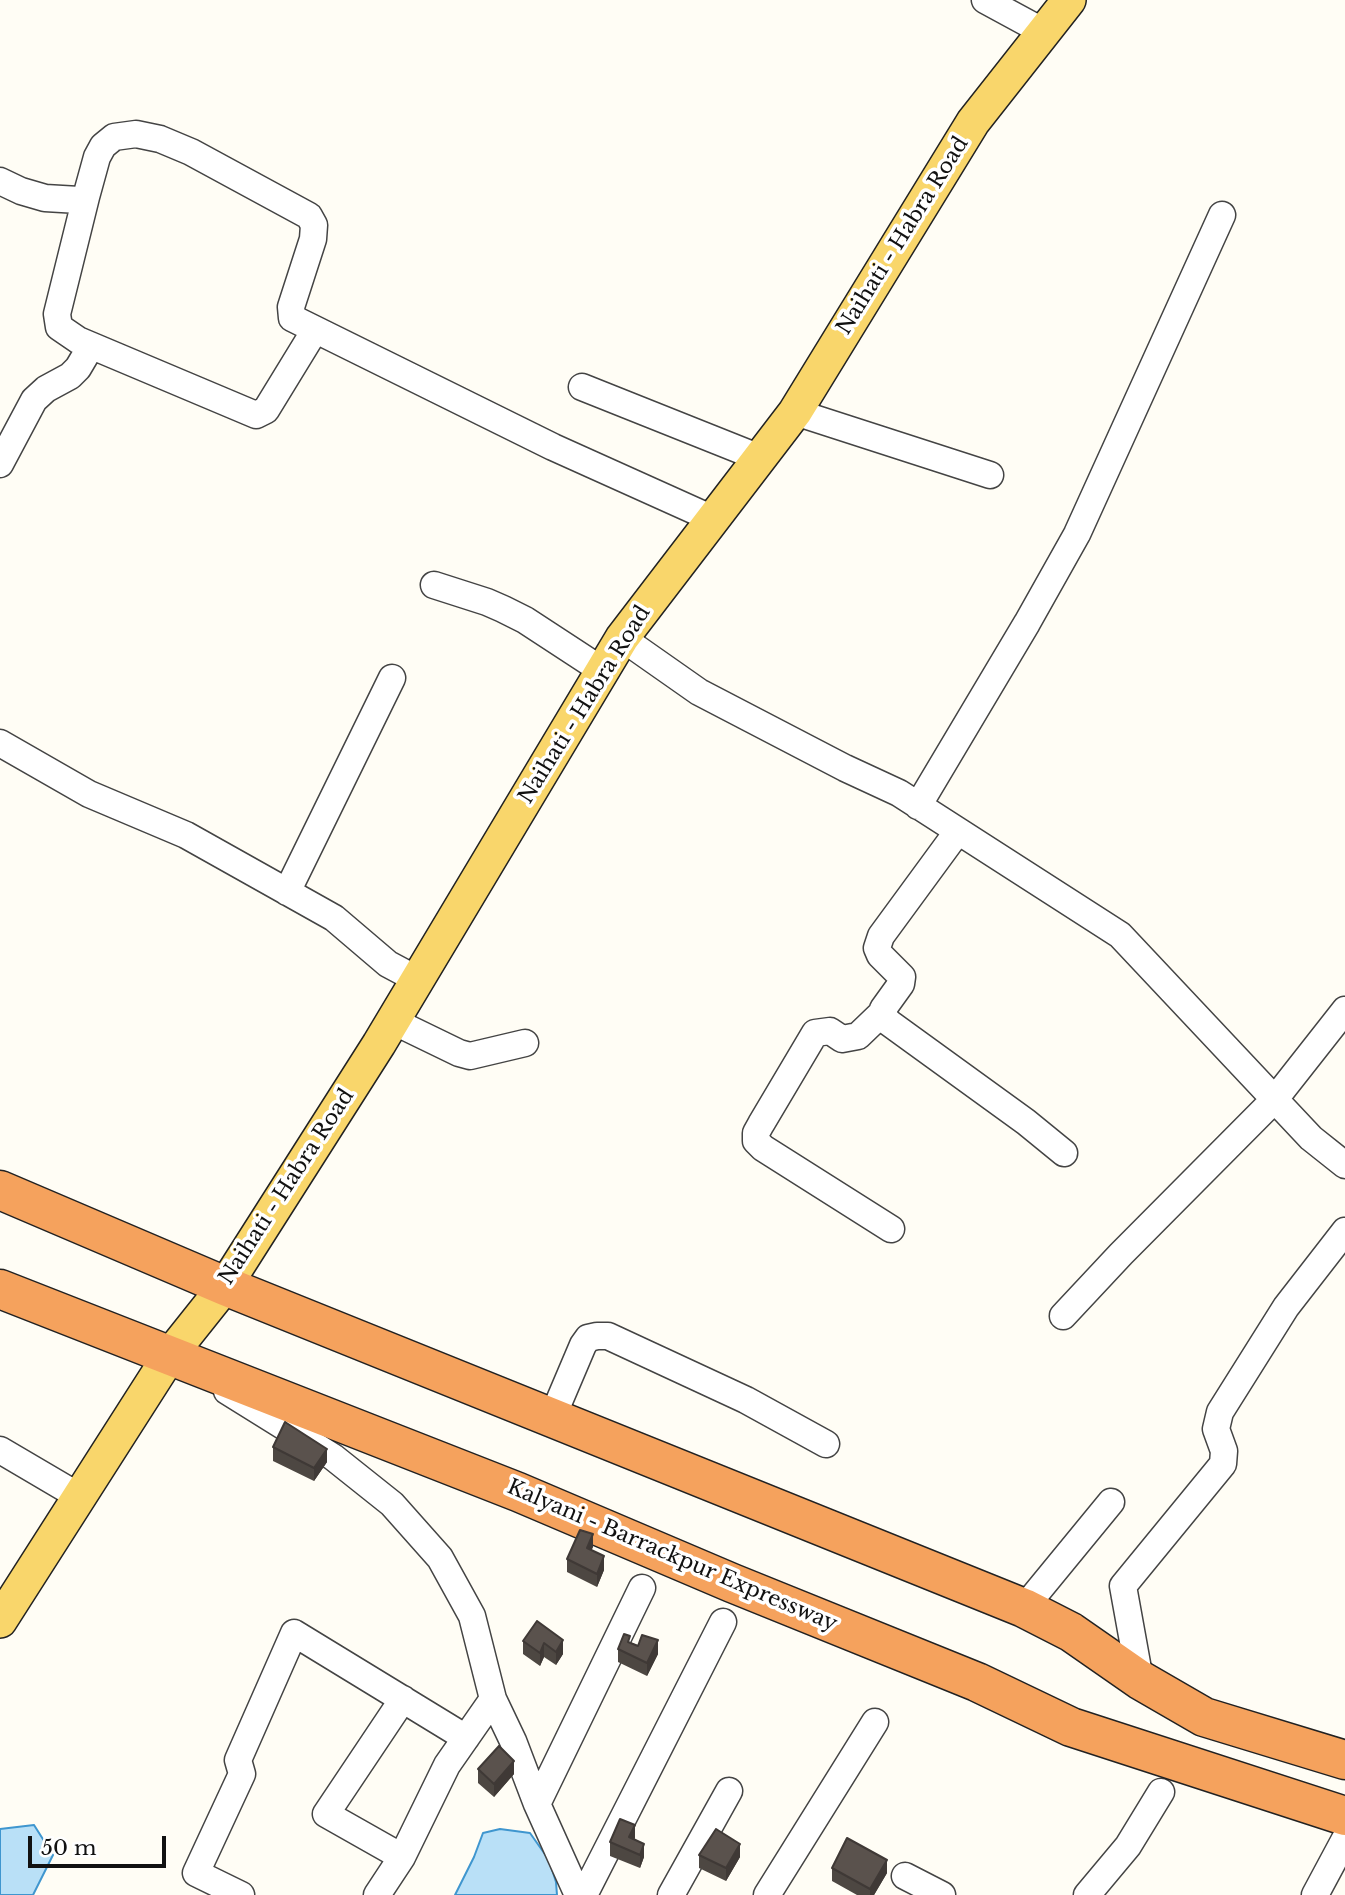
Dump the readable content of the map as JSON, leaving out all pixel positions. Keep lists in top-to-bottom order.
{
  "streets": {
    "highway": ["Kalyani - Barrackpur Expressway"],
    "main road": ["Naihati - Habra Road"]
  },
  "crossings": [
    ["Naihati - Habra Road", "Kalyani - Barrackpur Expressway"]
  ],
  "scale_bar": "50 m"
}
